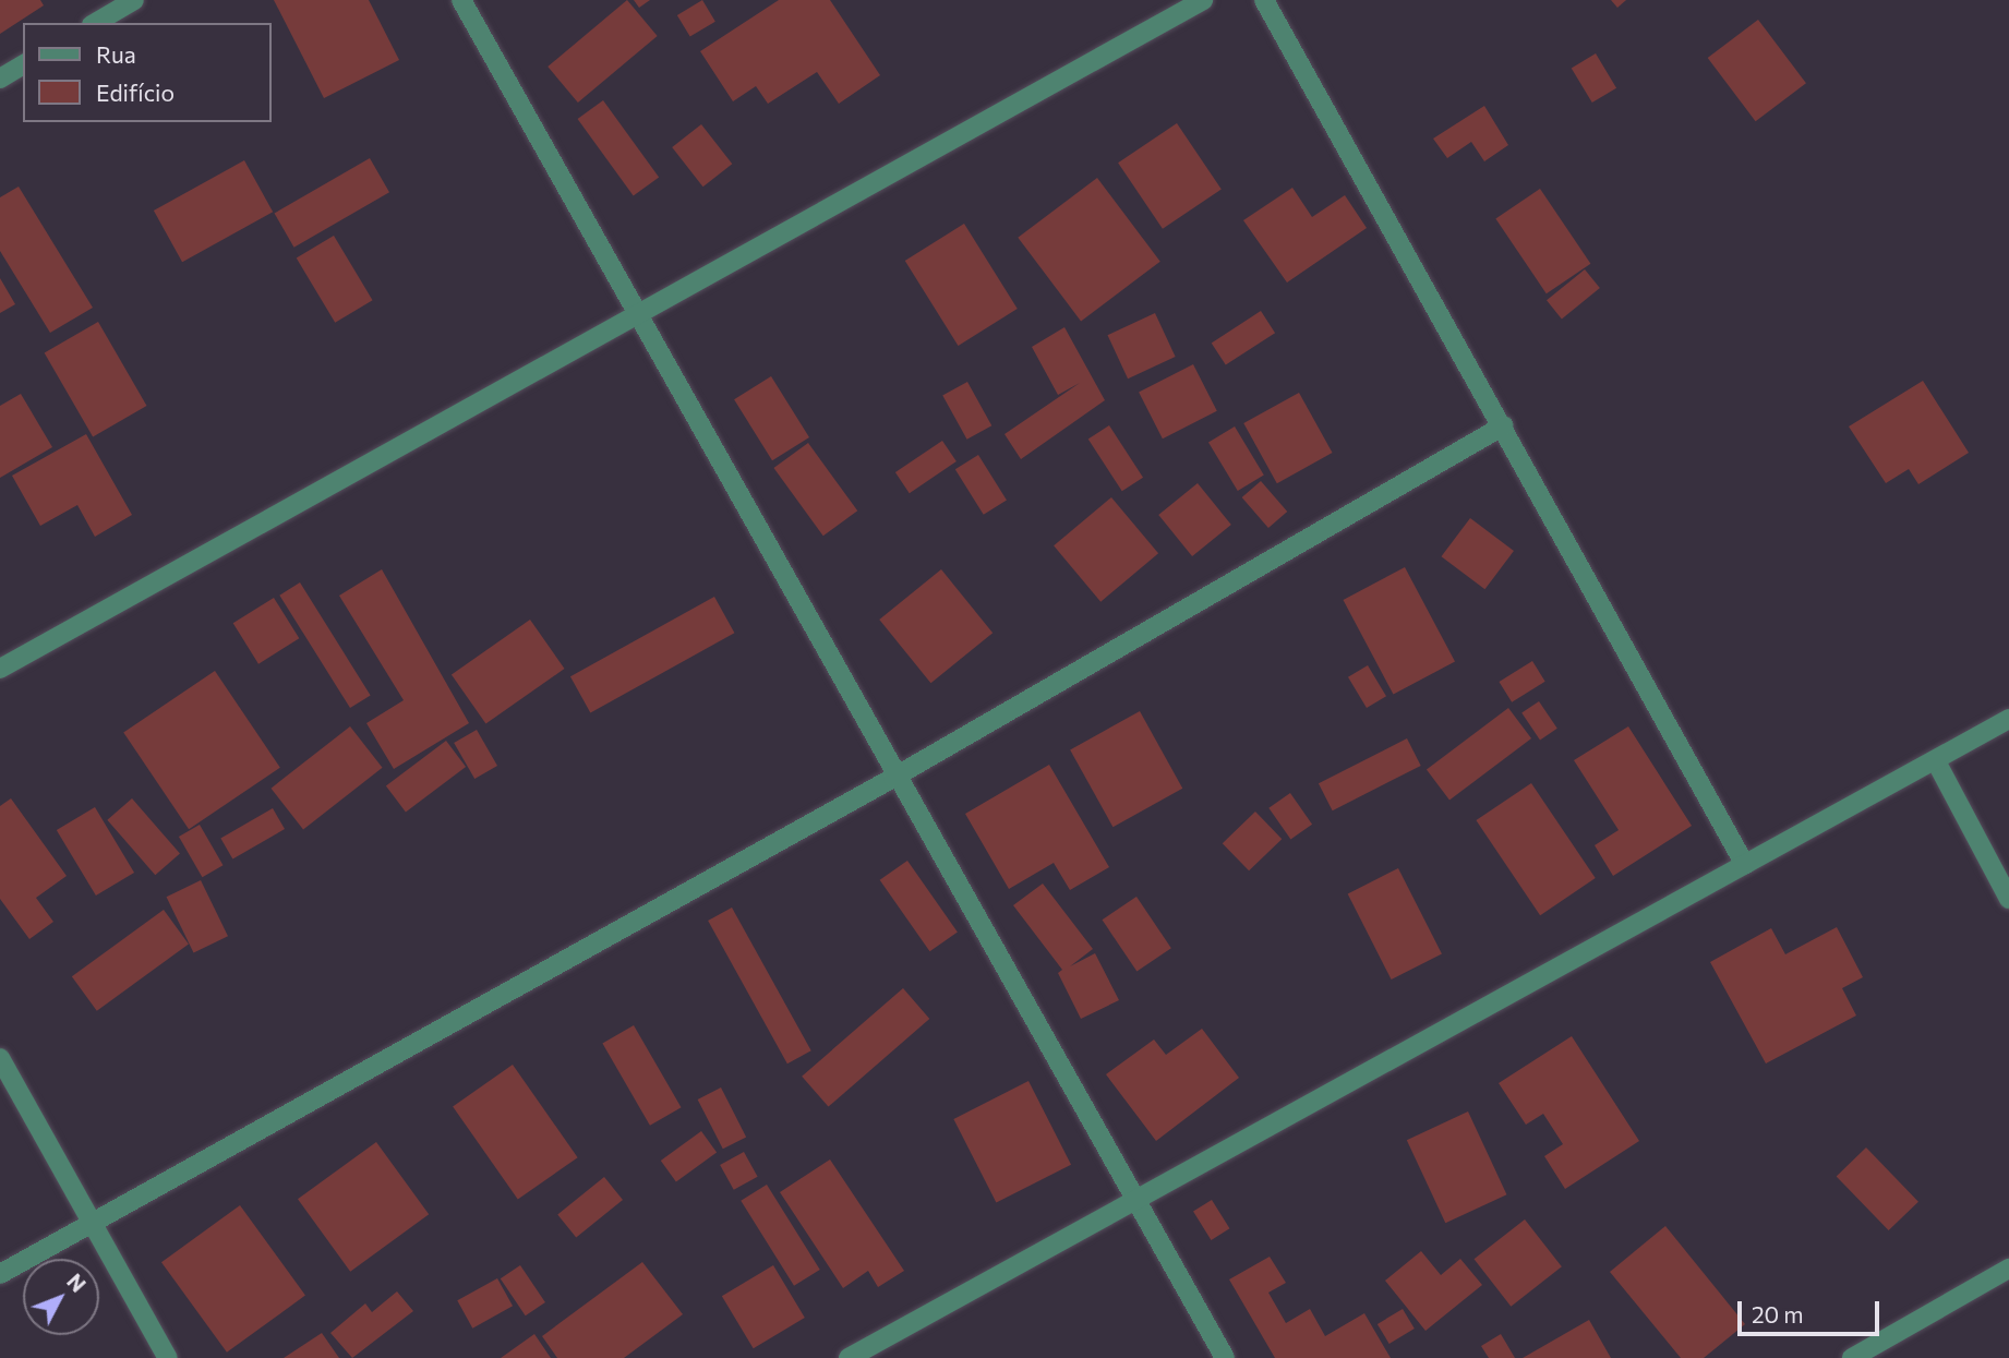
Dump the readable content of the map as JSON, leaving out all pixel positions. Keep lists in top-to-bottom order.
{
  "legend": ["Rua", "Edifício"],
  "scale_bar": "20 m",
  "north": "top right"
}
